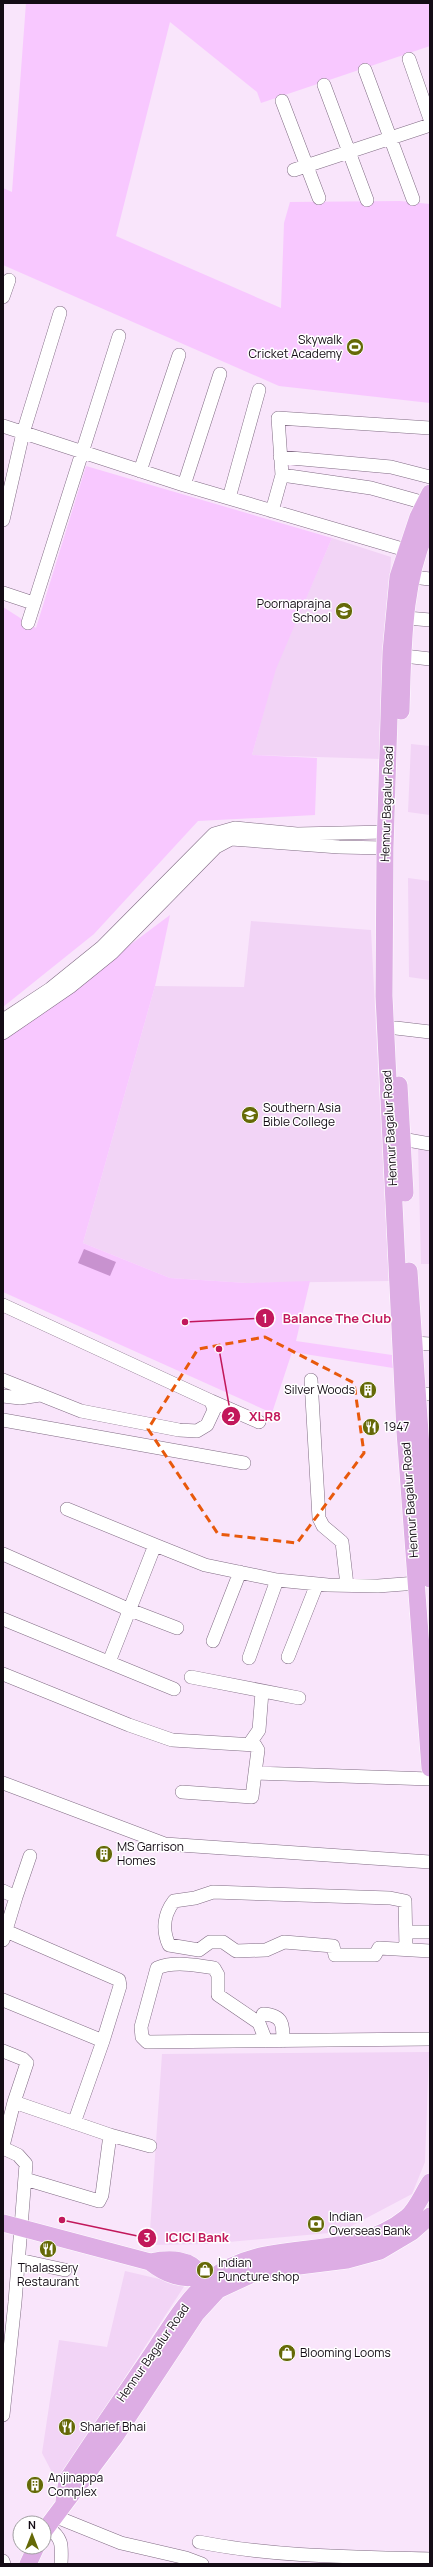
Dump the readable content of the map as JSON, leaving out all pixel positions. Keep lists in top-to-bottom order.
{
  "streets": {
    "main road": ["Hennur Bagalur Road"]
  },
  "places": {
    "sports": ["Skywalk Cricket Academy"],
    "school or university": ["Poornaprajna School", "Southern Asia Bible College"],
    "other": ["Balance The Club", "XLR8", "ICICI Bank"],
    "building": ["Silver Woods", "MS Garrison Homes", "Anjinappa Complex"],
    "restaurant": ["1947", "Thalassery Restaurant", "Sharief Bhai"],
    "bank": ["Indian Overseas Bank"],
    "shop": ["Indian Puncture shop", "Blooming Looms"]
  },
  "north": "top"
}
